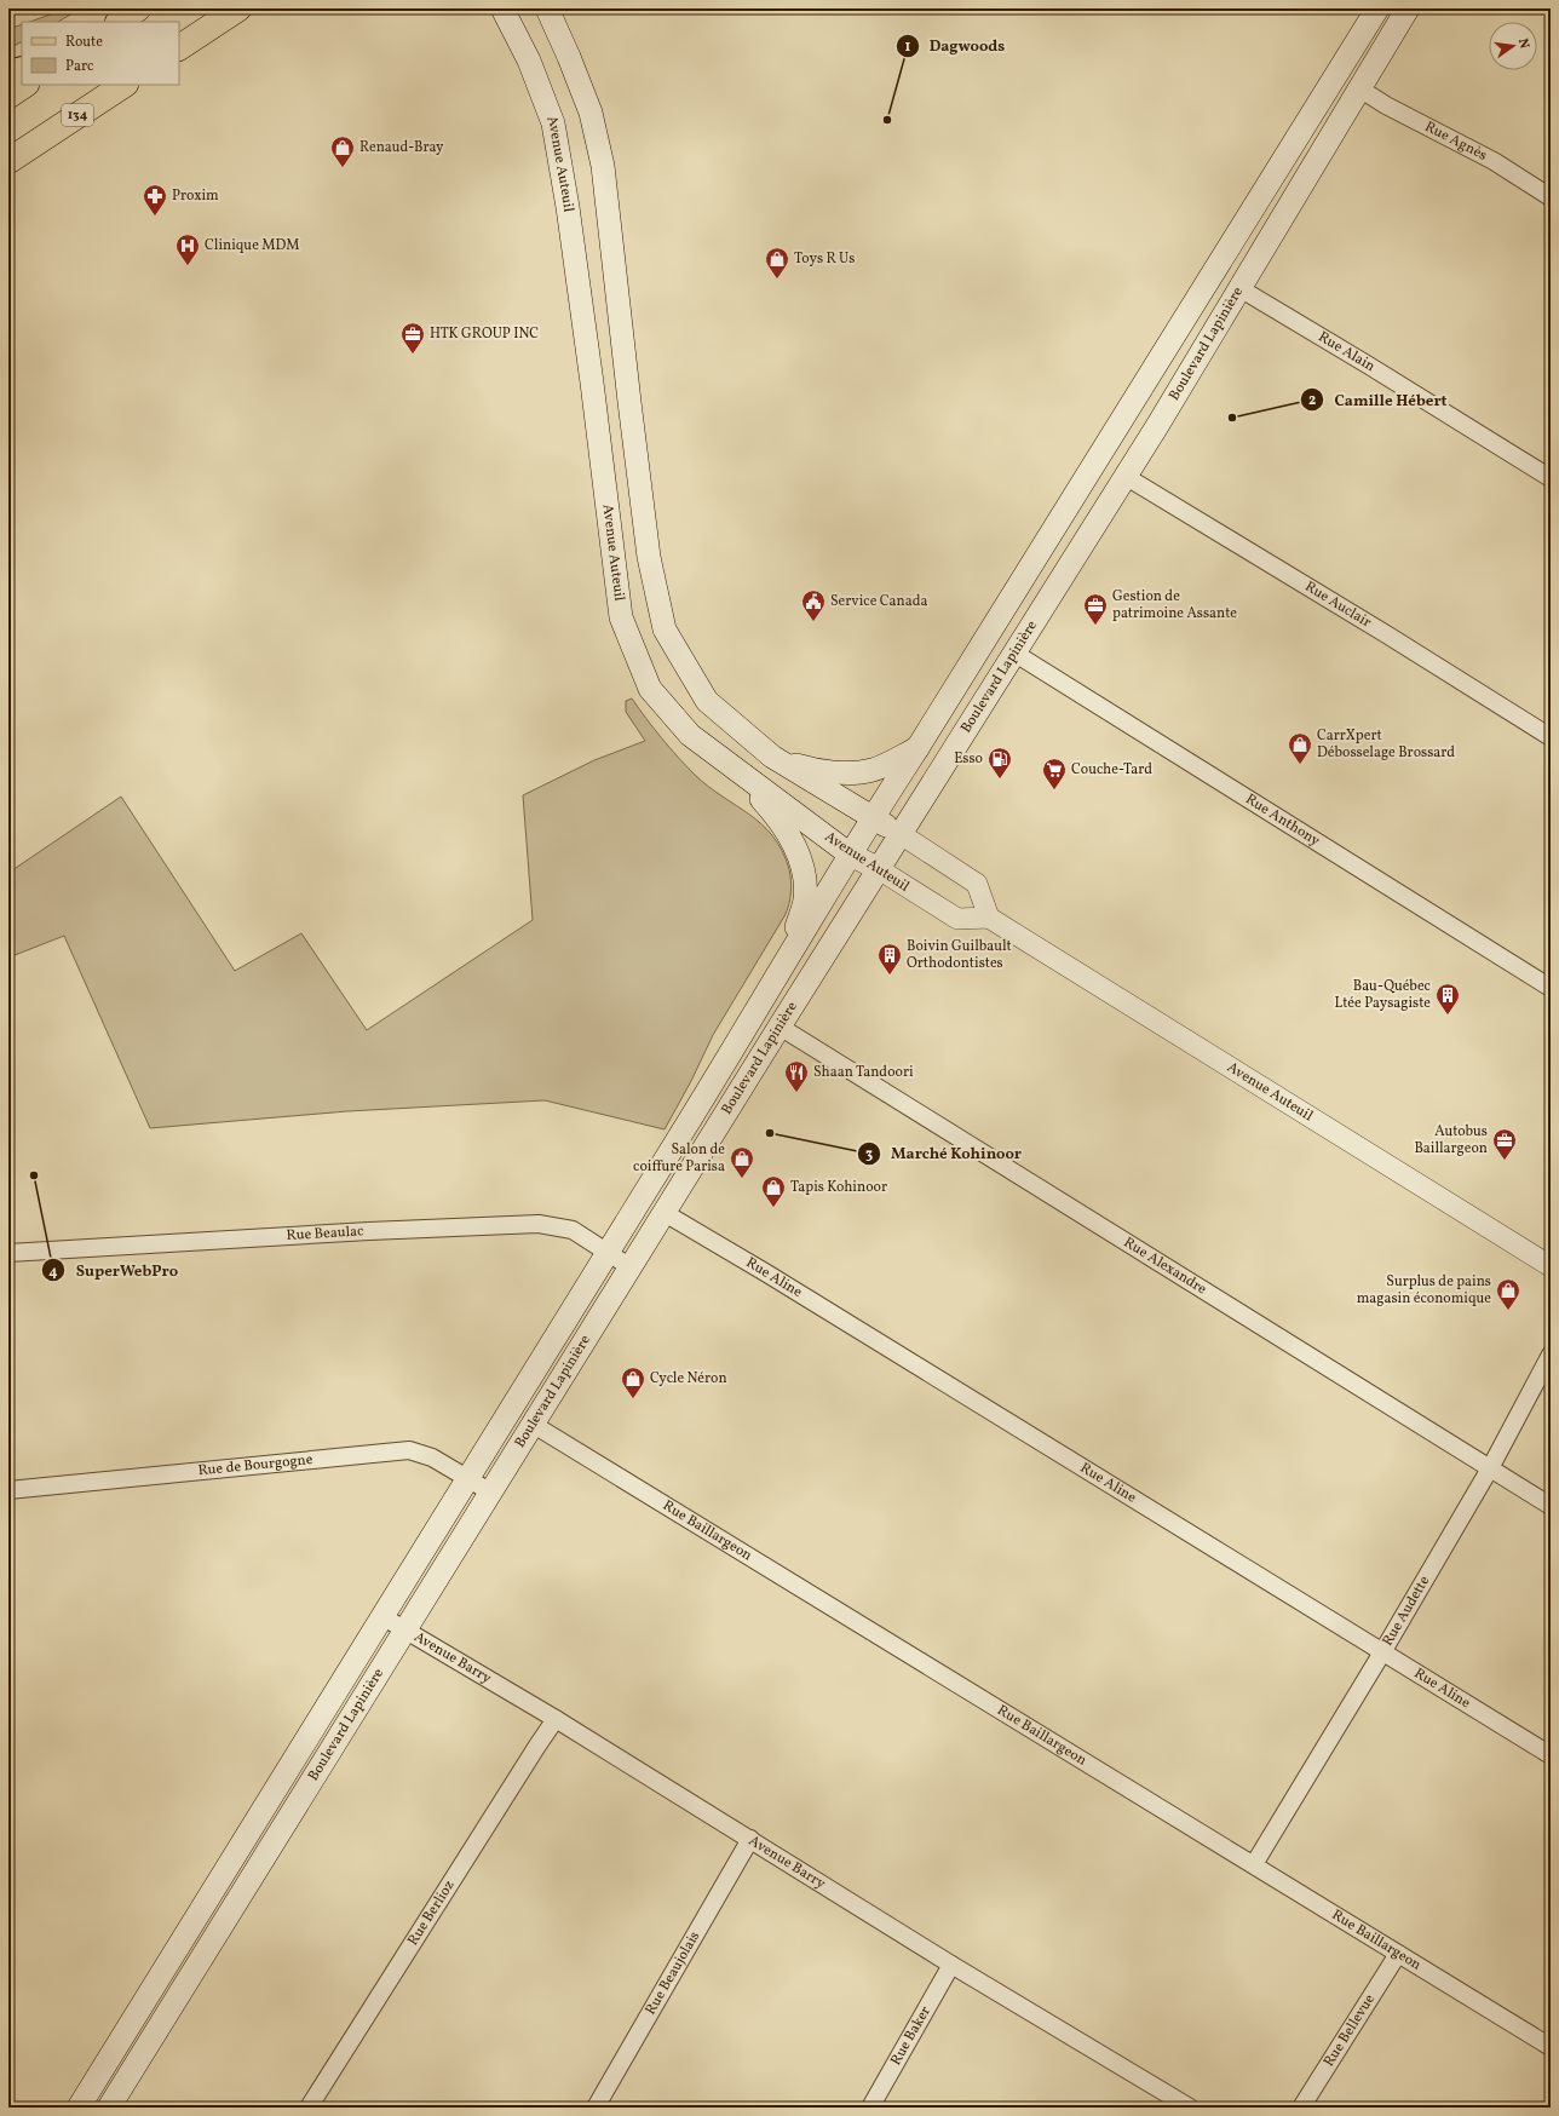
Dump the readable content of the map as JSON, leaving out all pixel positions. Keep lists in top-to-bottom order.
{
  "streets": {
    "main road": ["134", "Avenue Auteuil", "Boulevard Lapinière"],
    "street": [
      "Rue Agnès",
      "Rue Alain",
      "Rue Auclair",
      "Rue Anthony",
      "Rue Beaulac",
      "Rue Alexandre",
      "Rue Aline",
      "Rue de Bourgogne",
      "Rue Baillargeon",
      "Rue Audette",
      "Avenue Barry",
      "Rue Berlioz",
      "Rue Beaujolais",
      "Rue Bellevue",
      "Rue Baker"
    ]
  },
  "crossings": [
    ["Rue Agnès", "Boulevard Lapinière"],
    ["Avenue Auteuil", "Boulevard Lapinière"],
    ["Boulevard Lapinière", "Rue Alain"],
    ["Boulevard Lapinière", "Rue Auclair"],
    ["Boulevard Lapinière", "Rue Anthony"],
    ["Boulevard Lapinière", "Rue Beaulac"],
    ["Boulevard Lapinière", "Rue Alexandre"],
    ["Boulevard Lapinière", "Rue Aline"],
    ["Boulevard Lapinière", "Rue de Bourgogne"],
    ["Boulevard Lapinière", "Rue Baillargeon"],
    ["Boulevard Lapinière", "Avenue Barry"],
    ["Rue Alexandre", "Rue Audette"],
    ["Rue Aline", "Rue Audette"],
    ["Rue Baillargeon", "Rue Audette"],
    ["Rue Baillargeon", "Rue Bellevue"],
    ["Avenue Barry", "Rue Berlioz"],
    ["Avenue Barry", "Rue Beaujolais"],
    ["Avenue Barry", "Rue Baker"]
  ],
  "places": {
    "other": [
      "Dagwoods",
      "Camille Hébert",
      "Marché Kohinoor",
      "SuperWebPro"
    ],
    "shop": [
      "Renaud-Bray",
      "Toys R Us",
      "CarrXpert Débosselage Brossard",
      "Salon de coiffure Parisa",
      "Tapis Kohinoor",
      "Surplus de pains magasin économique",
      "Cycle Néron"
    ],
    "pharmacy": ["Proxim"],
    "hospital": ["Clinique MDM"],
    "office": ["HTK GROUP INC", "Gestion de patrimoine Assante", "Autobus Baillargeon"],
    "public building": ["Service Canada"],
    "fuel station": ["Esso"],
    "supermarket": ["Couche-Tard"],
    "building": ["Boivin Guilbault Orthodontistes", "Bau-Québec Ltée Paysagiste"],
    "restaurant": ["Shaan Tandoori"]
  },
  "legend": ["Route", "Parc"],
  "north": "right"
}
